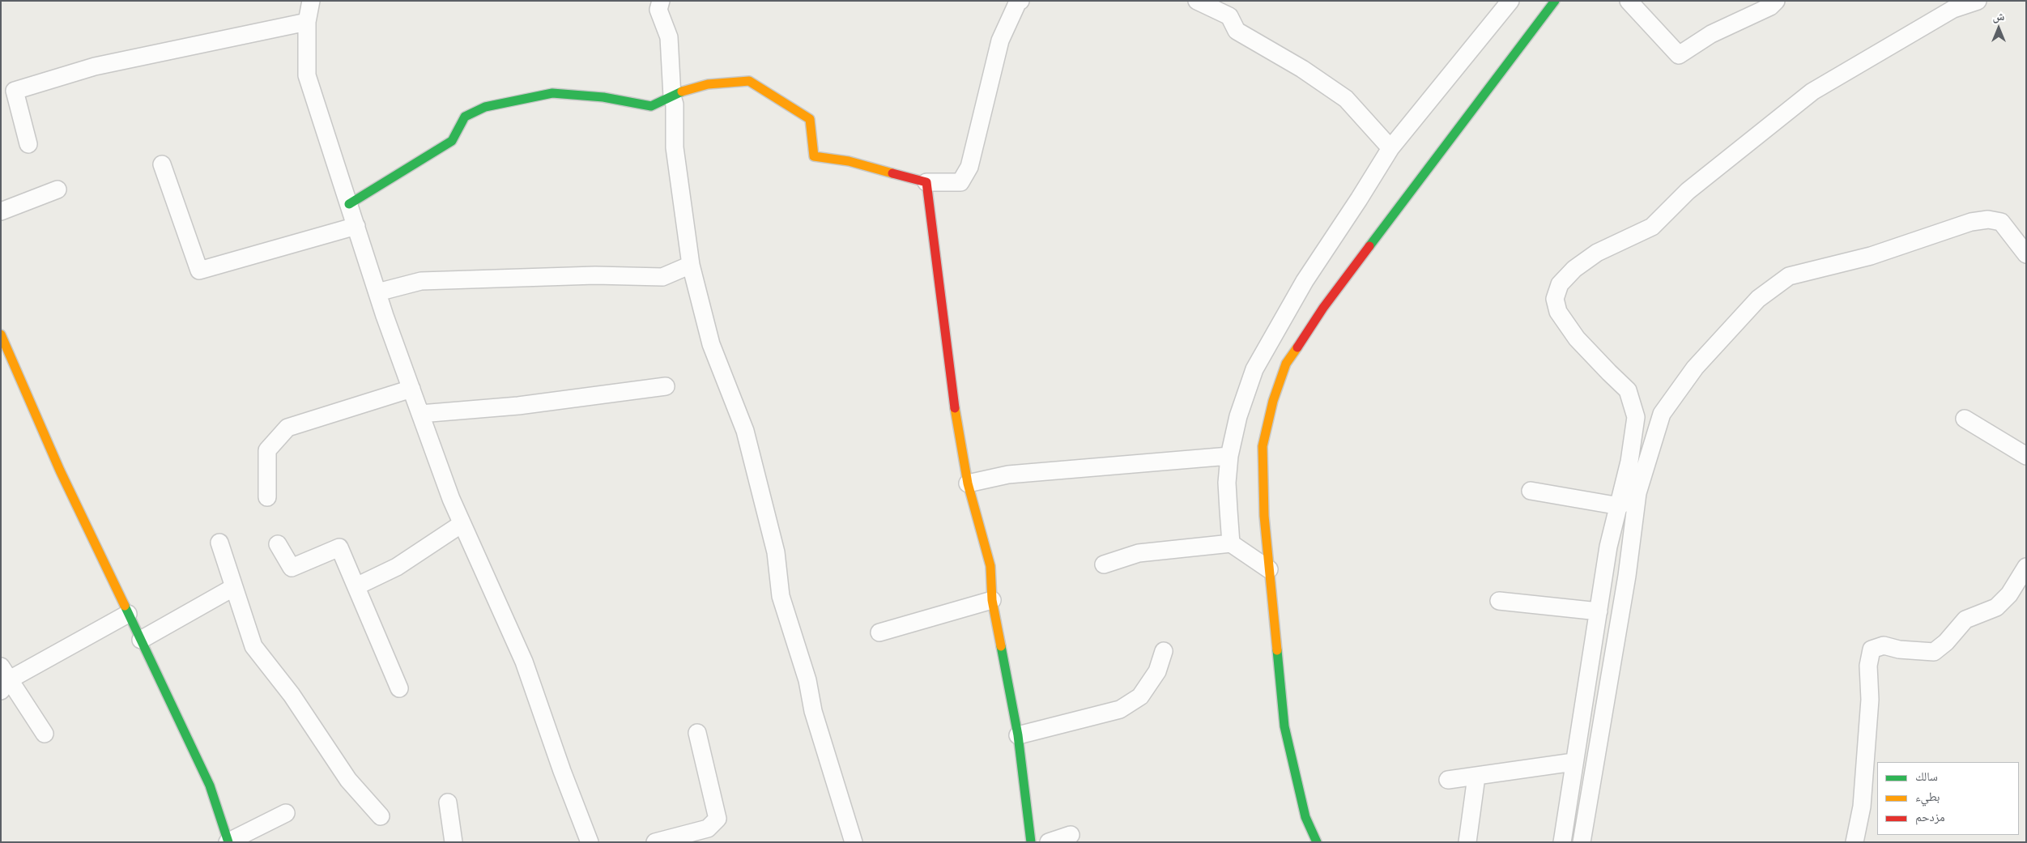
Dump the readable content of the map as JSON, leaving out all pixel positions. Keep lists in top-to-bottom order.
{
  "legend": ["سالك", "بطيء", "مزدحم"],
  "north": "top"
}
